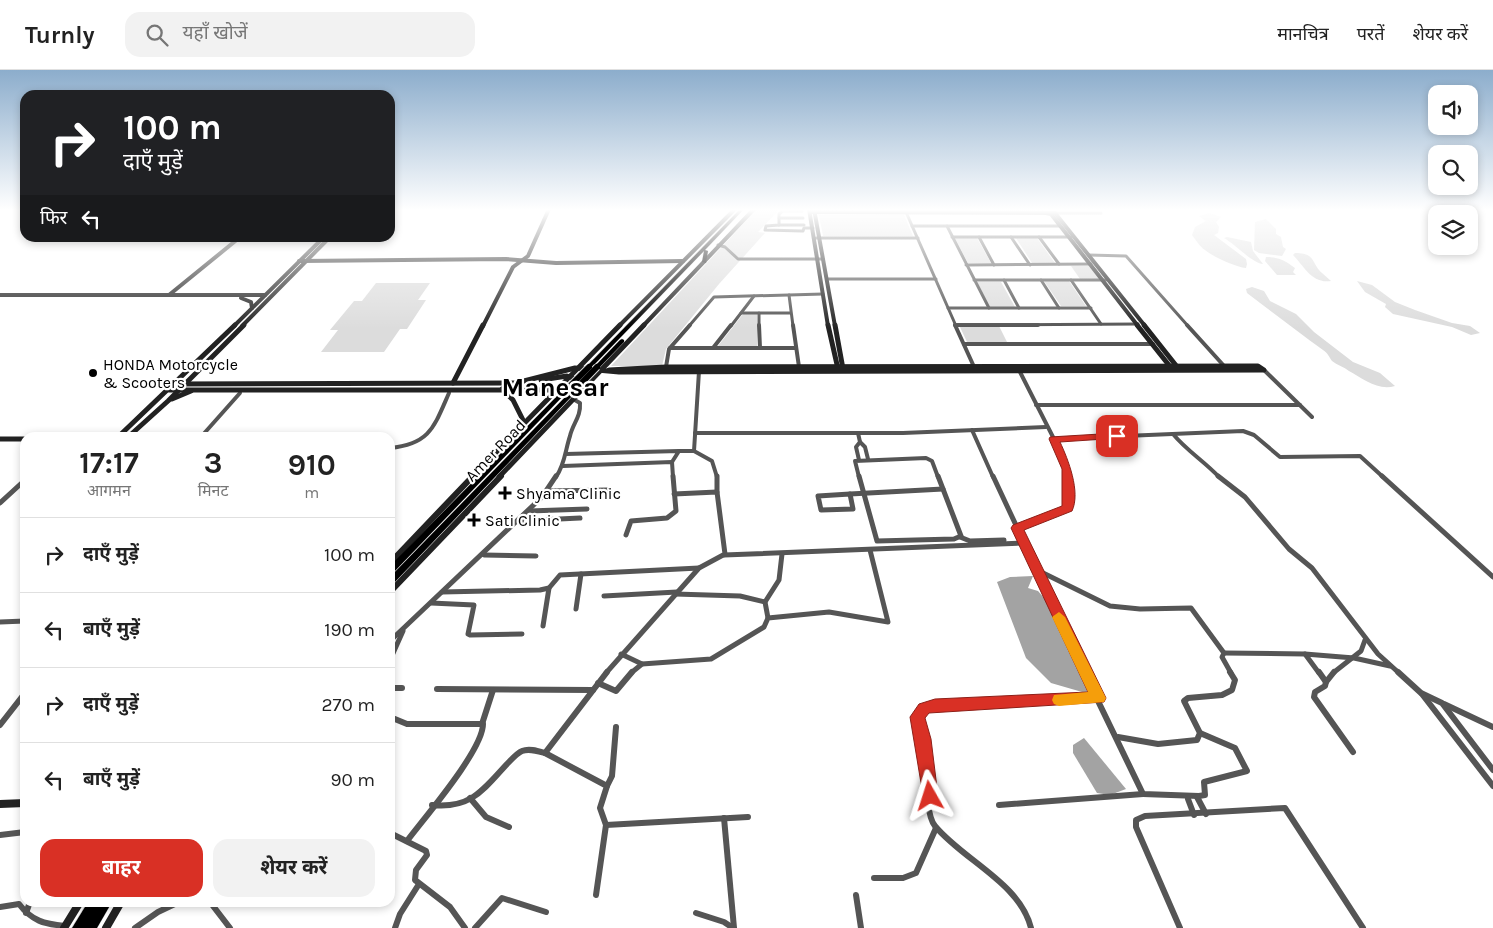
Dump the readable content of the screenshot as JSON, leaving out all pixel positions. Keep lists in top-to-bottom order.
{
  "streets": {
    "highway": ["Amer Road"]
  },
  "districts": ["Manesar"],
  "places": {
    "other": ["HONDA Motorcycle & Scooters"],
    "health": ["Shyama Clinic", "Sati Clinic"]
  },
  "page": {
    "header": "Turnly",
    "search": "यहाँ खोजें",
    "nav": ["मानचित्र", "परतें", "शेयर करें"],
    "turn": ["100 m", "दाएँ मुड़ें"],
    "then": "फिर",
    "eta": [
      "17:17",
      "आगमन",
      "3",
      "मिनट",
      "910",
      "m"
    ],
    "list": [
      {
        "name": "दाएँ मुड़ें",
        "value": "100 m"
      },
      {
        "name": "बाएँ मुड़ें",
        "value": "190 m"
      },
      {
        "name": "दाएँ मुड़ें",
        "value": "270 m"
      },
      {
        "name": "बाएँ मुड़ें",
        "value": "90 m"
      }
    ],
    "buttons": ["बाहर", "शेयर करें"]
  }
}
